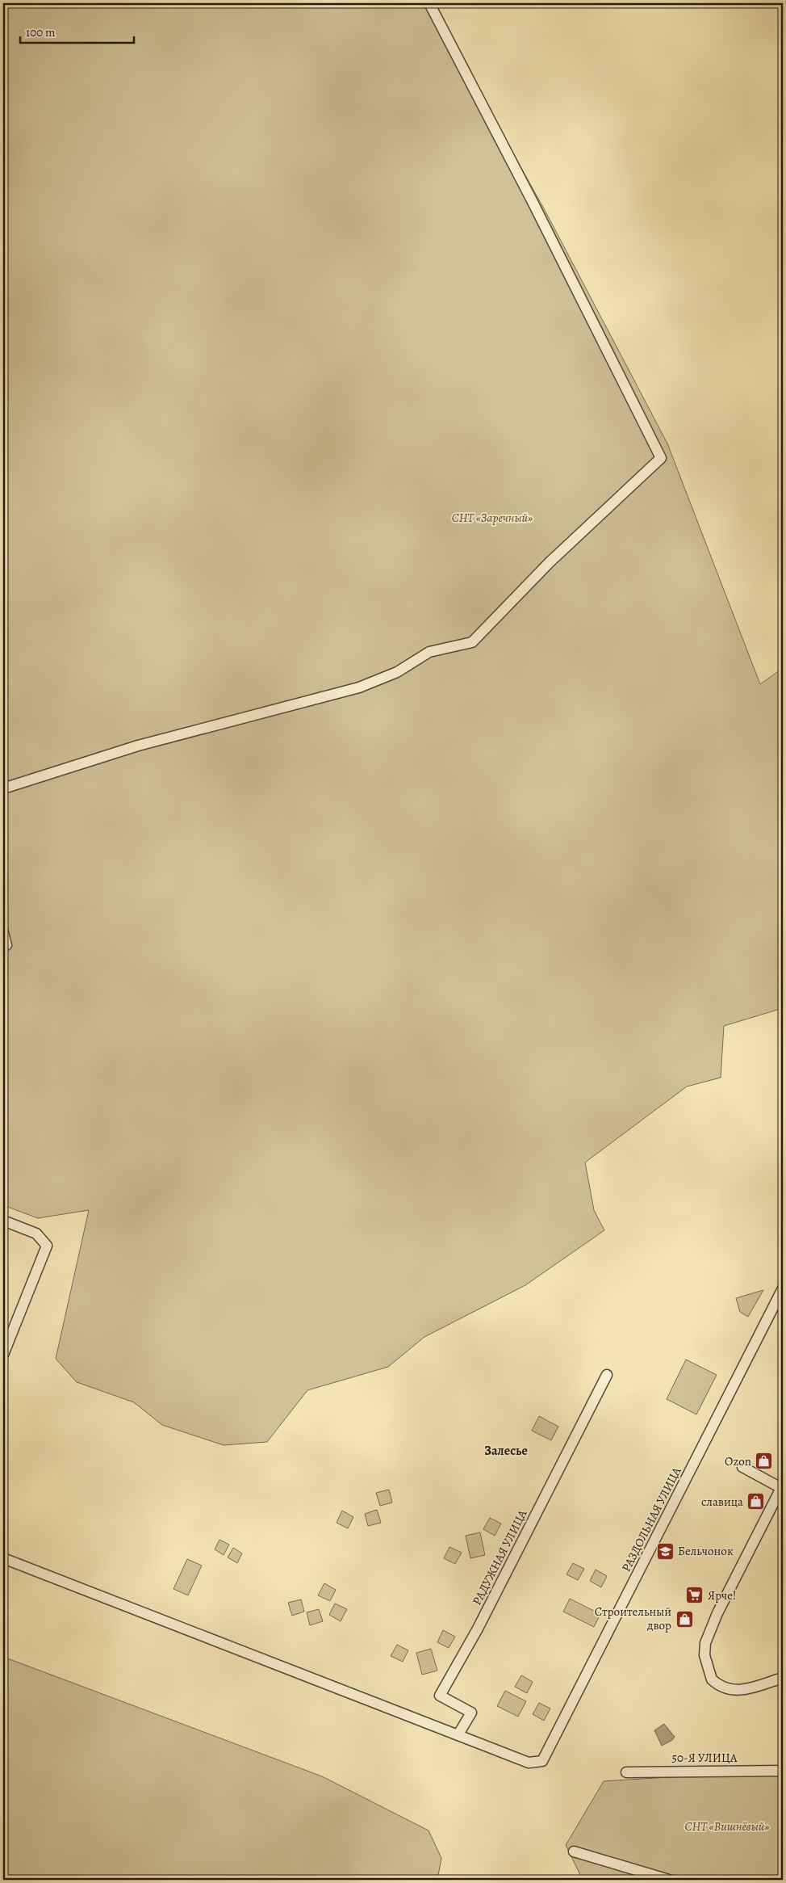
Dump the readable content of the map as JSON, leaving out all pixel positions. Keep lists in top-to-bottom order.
{
  "streets": {
    "street": ["РАЗДОЛЬНАЯ УЛИЦА", "РАДУЖНАЯ УЛИЦА", "50-Я УЛИЦА"]
  },
  "crossings": [
    ["РАЗДОЛЬНАЯ УЛИЦА", "РАДУЖНАЯ УЛИЦА"]
  ],
  "districts": ["Залесье"],
  "parks": ["СНТ «Заречный»", "СНТ «Вишнёвый»"],
  "places": {
    "shop": ["Ozon", "славица", "Строительный двор"],
    "school or university": ["Бельчонок"],
    "supermarket": ["Ярче!"]
  },
  "scale_bar": "100 m"
}
